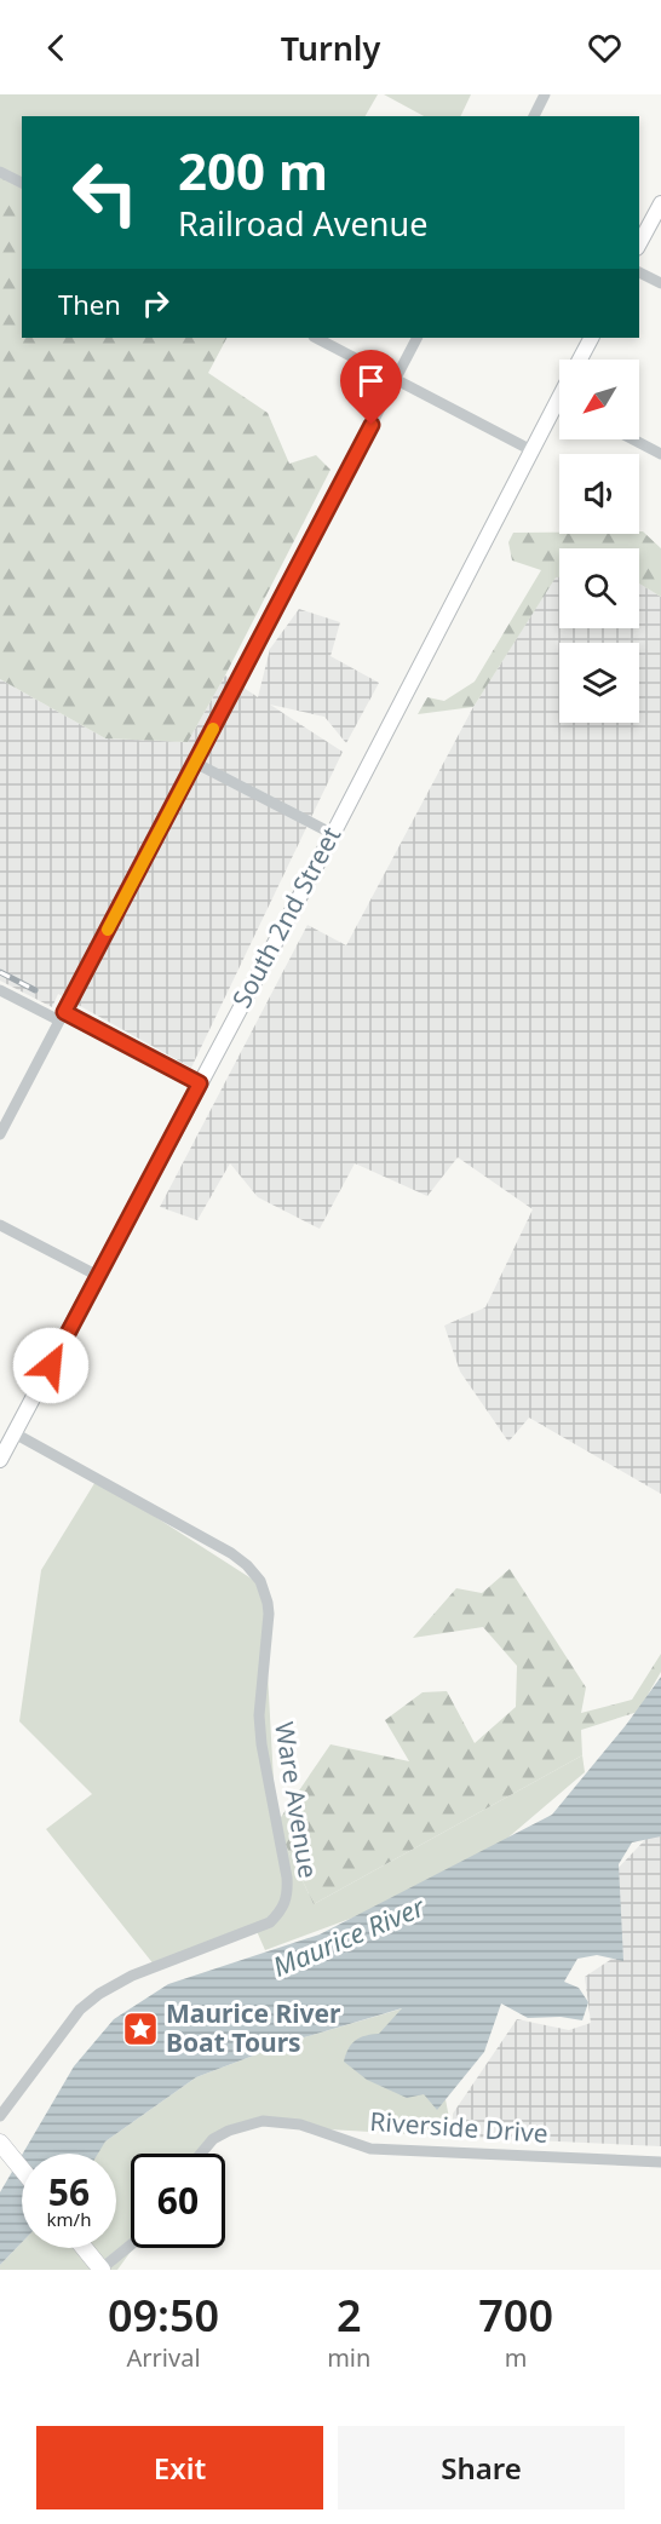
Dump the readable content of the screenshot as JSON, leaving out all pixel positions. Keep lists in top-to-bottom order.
{
  "streets": {
    "main road": ["South 2nd Street"],
    "street": ["Ware Avenue", "Riverside Drive"]
  },
  "crossings": [
    ["South 2nd Street", "Ware Avenue"]
  ],
  "water": ["Maurice River"],
  "places": {
    "place": ["Maurice River Boat Tours"]
  },
  "north": "bottom left",
  "page": {
    "header": "Turnly",
    "turn": ["200 m", "Railroad Avenue"],
    "then": "Then",
    "speed": "56 km/h",
    "limit": "60",
    "eta": [
      "09:50",
      "Arrival",
      "2",
      "min",
      "700",
      "m"
    ],
    "buttons": ["Exit", "Share"]
  }
}
